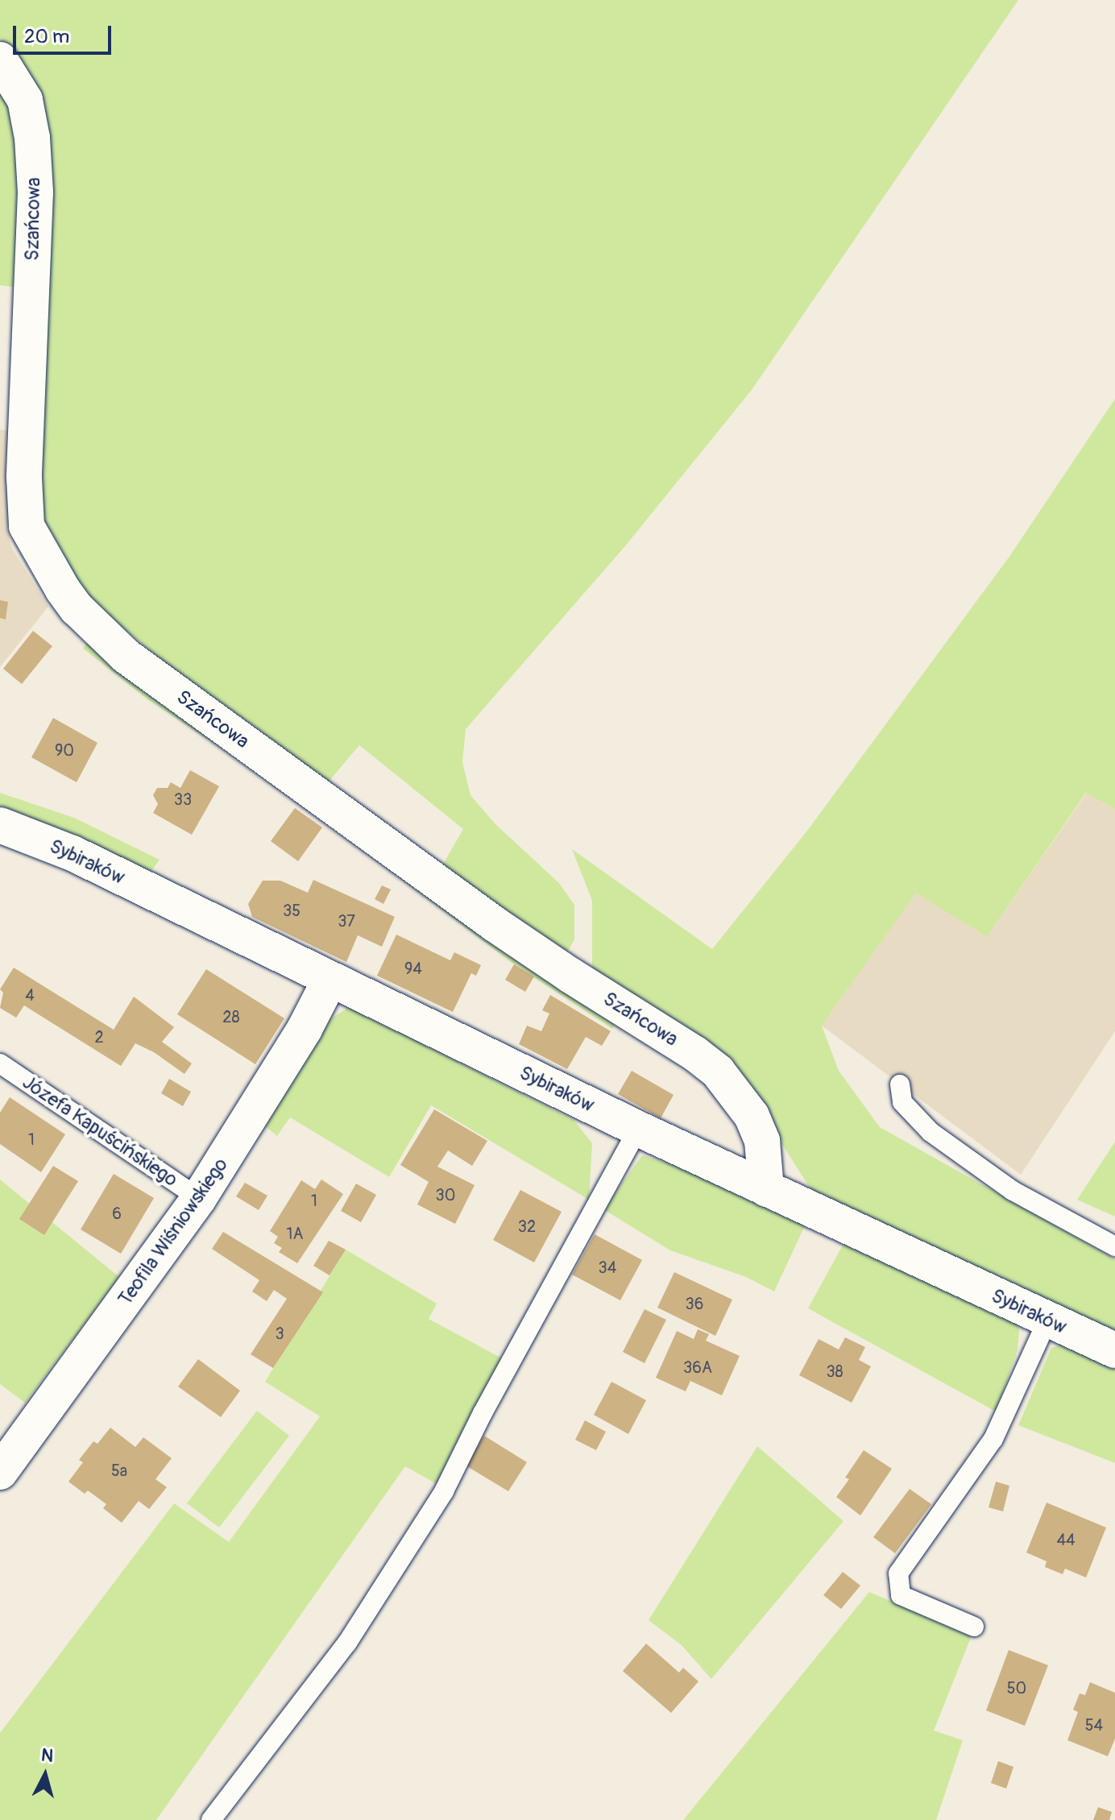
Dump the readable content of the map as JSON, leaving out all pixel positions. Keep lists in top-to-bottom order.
{
  "streets": {
    "street": ["Szańcowa", "Sybiraków", "Teofila Wiśniowskiego"],
    "lane": ["Józefa Kapuścińskiego"]
  },
  "crossings": [
    ["Szańcowa", "Sybiraków"],
    ["Sybiraków", "Teofila Wiśniowskiego"],
    ["Józefa Kapuścińskiego", "Teofila Wiśniowskiego"]
  ],
  "house_numbers": [
    "90",
    "33",
    "35",
    "37",
    "94",
    "4",
    "28",
    "2",
    "1",
    "30",
    "1",
    "6",
    "32",
    "1A",
    "34",
    "36",
    "3",
    "36A",
    "38",
    "5a",
    "44",
    "50",
    "54"
  ],
  "scale_bar": "20 m",
  "north": "top"
}
